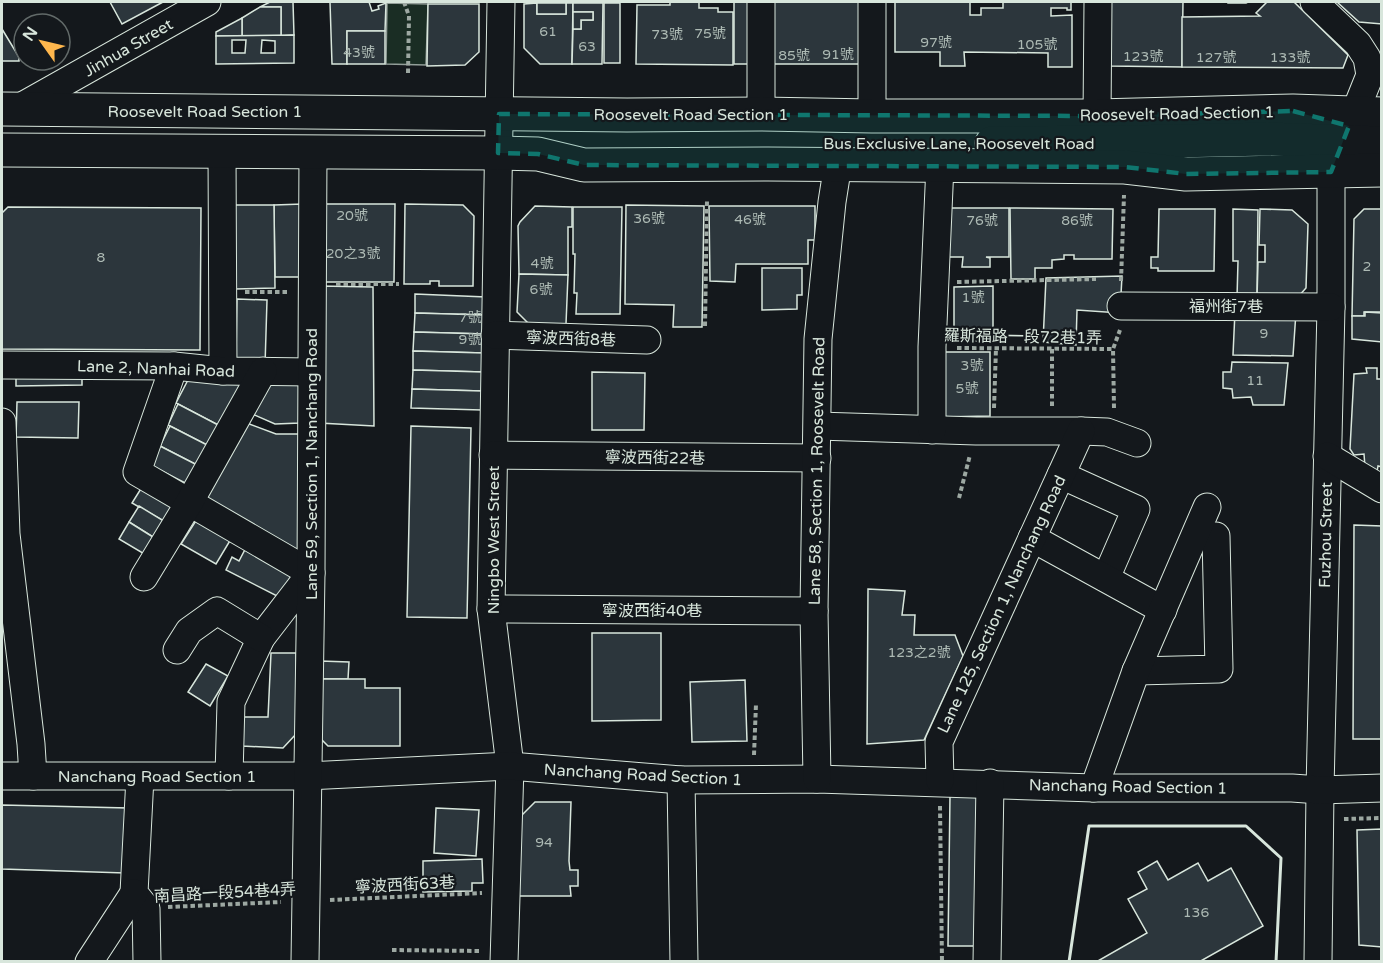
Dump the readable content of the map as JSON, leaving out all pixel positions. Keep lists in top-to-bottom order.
{
  "streets": {
    "main road": ["Roosevelt Road Section 1", "Bus Exclusive Lane, Roosevelt Road"],
    "street": [
      "Jinhua Street",
      "福州街7巷",
      "寧波西街8巷",
      "Lane 2, Nanhai Road",
      "寧波西街22巷",
      "Lane 59, Section 1, Nanchang Road",
      "Lane 58, Section 1, Roosevelt Road",
      "Fuzhou Street",
      "Ningbo West Street",
      "Lane 125, Section 1, Nanchang Road",
      "寧波西街40巷",
      "Nanchang Road Section 1"
    ],
    "path": ["羅斯福路一段72巷1弄", "寧波西街63巷", "南昌路一段54巷4弄"]
  },
  "crossings": [
    ["Jinhua Street", "Roosevelt Road Section 1"],
    ["Roosevelt Road Section 1", "Bus Exclusive Lane, Roosevelt Road"],
    ["Roosevelt Road Section 1", "Fuzhou Street"],
    ["Roosevelt Road Section 1", "Ningbo West Street"],
    ["Bus Exclusive Lane, Roosevelt Road", "Fuzhou Street"],
    ["福州街7巷", "Fuzhou Street"],
    ["寧波西街8巷", "Ningbo West Street"],
    ["Lane 2, Nanhai Road", "Lane 59, Section 1, Nanchang Road"],
    ["寧波西街22巷", "Lane 58, Section 1, Roosevelt Road"],
    ["寧波西街22巷", "Ningbo West Street"],
    ["Lane 59, Section 1, Nanchang Road", "Nanchang Road Section 1"],
    ["Lane 59, Section 1, Nanchang Road", "寧波西街63巷"],
    ["Lane 59, Section 1, Nanchang Road", "南昌路一段54巷4弄"],
    ["Lane 58, Section 1, Roosevelt Road", "寧波西街40巷"],
    ["Lane 58, Section 1, Roosevelt Road", "Nanchang Road Section 1"],
    ["Fuzhou Street", "Nanchang Road Section 1"],
    ["Ningbo West Street", "寧波西街40巷"],
    ["Ningbo West Street", "Nanchang Road Section 1"],
    ["Ningbo West Street", "寧波西街63巷"],
    ["Lane 125, Section 1, Nanchang Road", "Nanchang Road Section 1"],
    ["寧波西街63巷", "南昌路一段54巷4弄"]
  ],
  "house_numbers": [
    "61",
    "75號",
    "73號",
    "97號",
    "105號",
    "63",
    "43號",
    "91號",
    "85號",
    "123號",
    "127號",
    "133號",
    "20號",
    "36號",
    "46號",
    "76號",
    "86號",
    "20之3號",
    "8",
    "4號",
    "2",
    "6號",
    "1號",
    "7號",
    "9",
    "9號",
    "3號",
    "11",
    "5號",
    "123之2號",
    "94",
    "136"
  ],
  "north": "top left"
}
